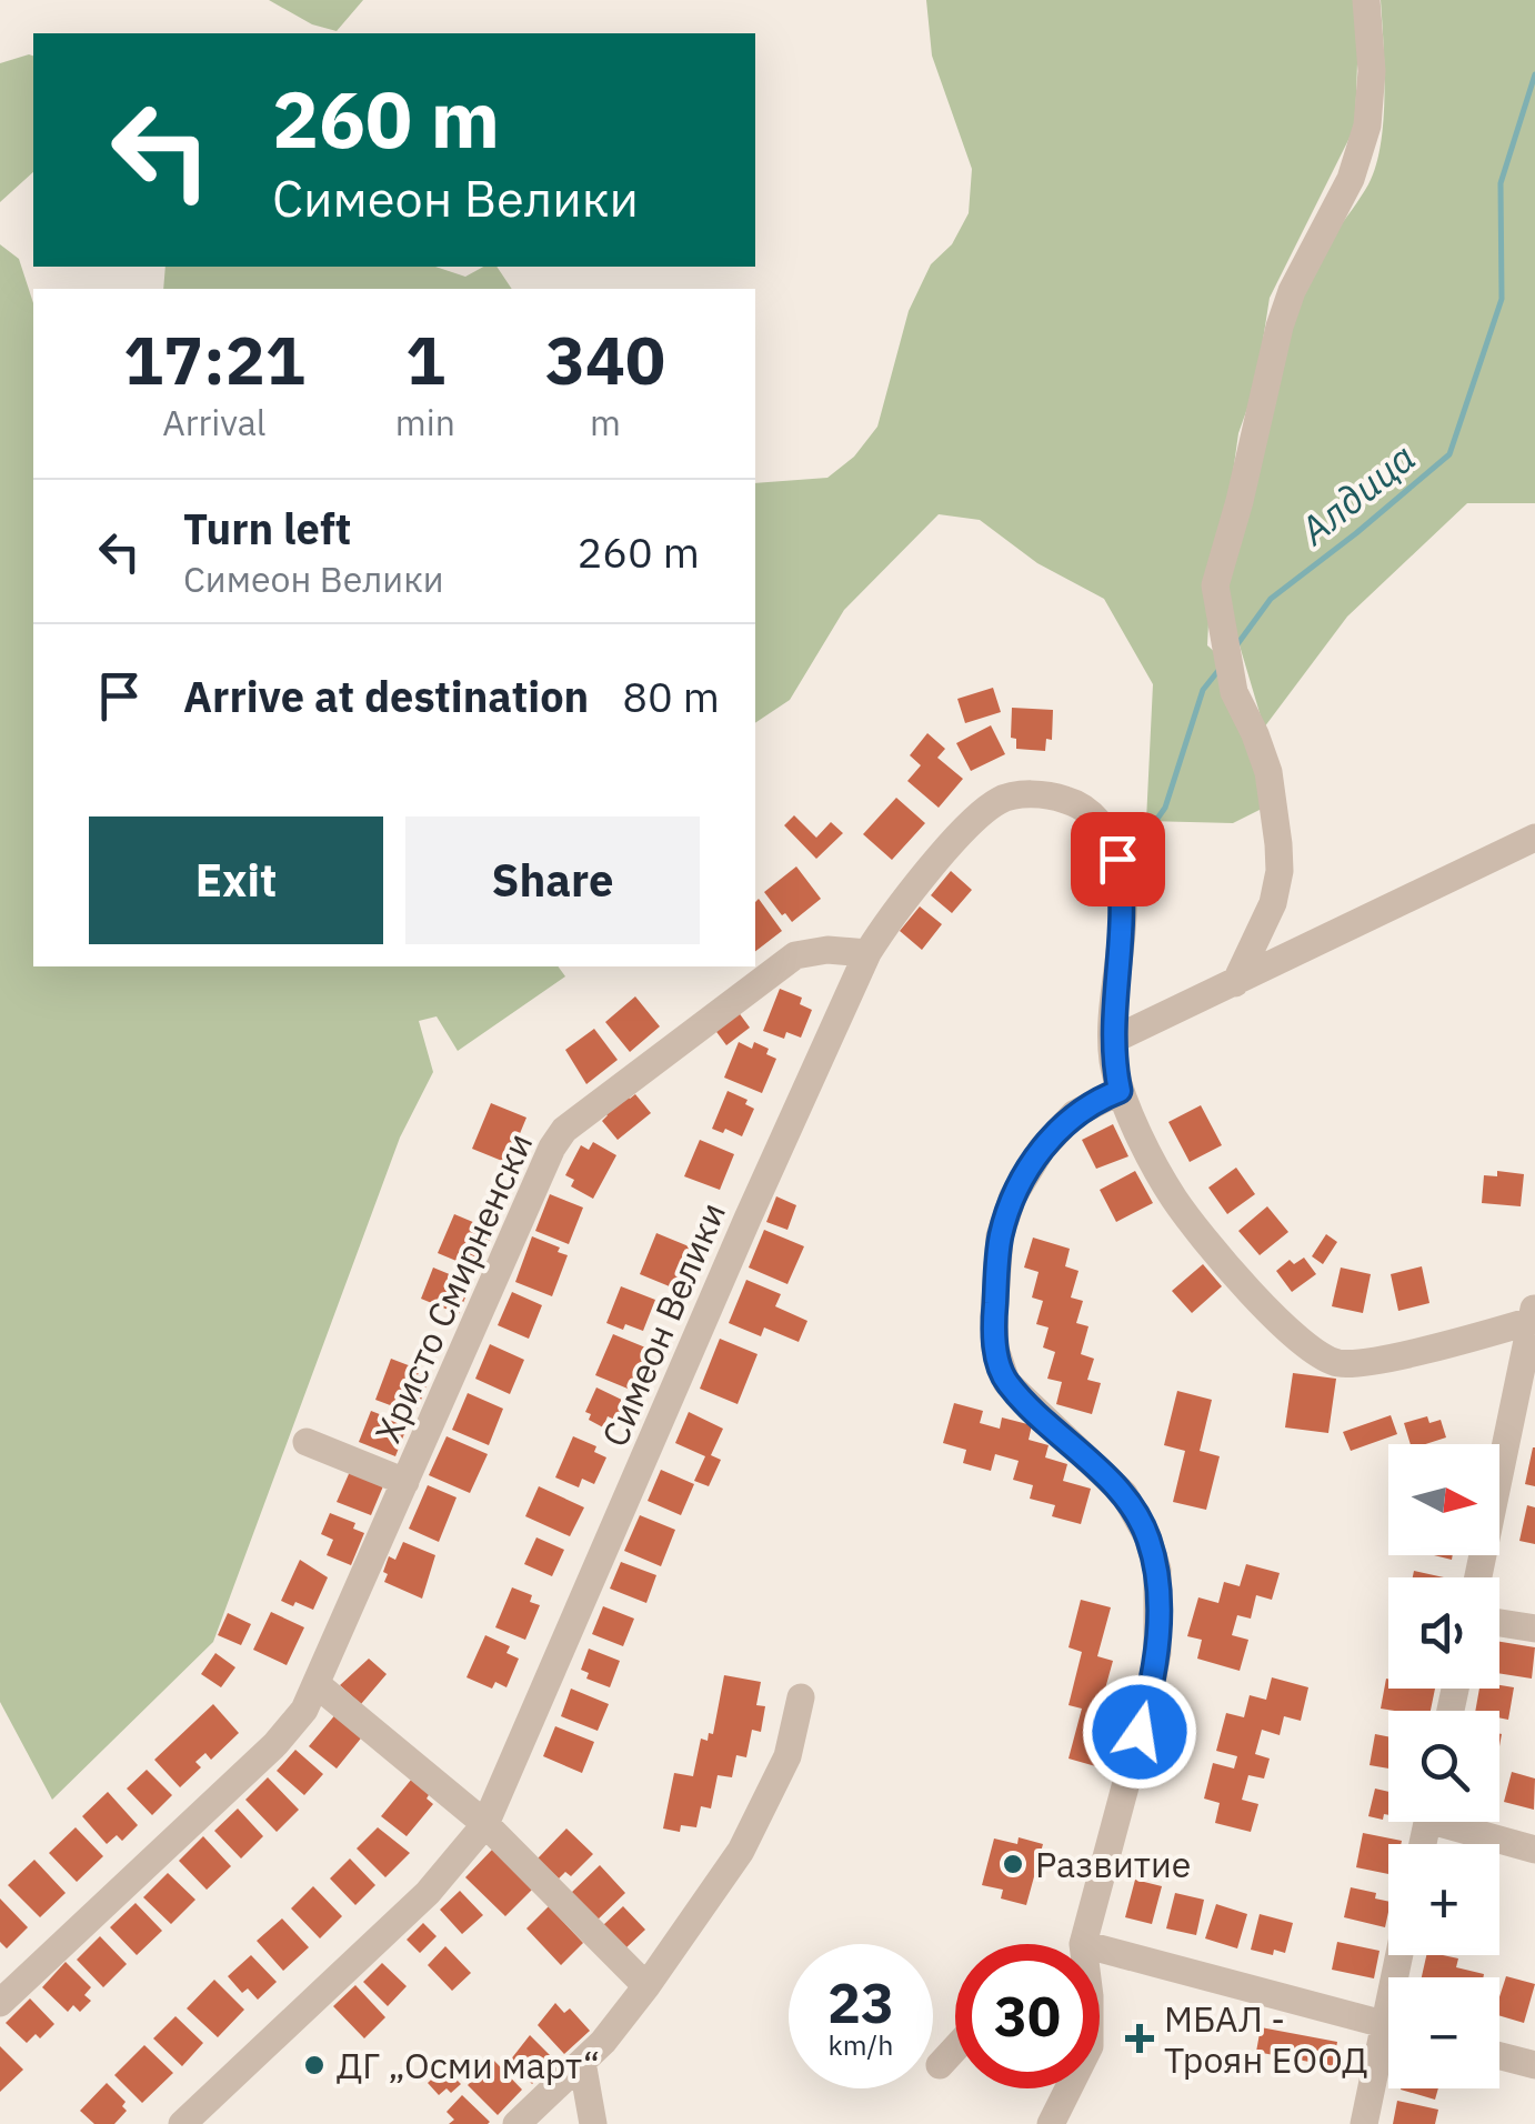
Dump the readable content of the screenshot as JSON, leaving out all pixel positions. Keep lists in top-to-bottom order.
{
  "streets": {
    "street": ["Христо Смирненски", "Симеон Велики"]
  },
  "crossings": [
    ["Христо Смирненски", "Симеон Велики"]
  ],
  "water": ["Алдица"],
  "places": {
    "other": ["Развитие", "ДГ „Осми март“"],
    "health": ["МБАЛ - Троян ЕООД"]
  },
  "north": "right",
  "page": {
    "turn": ["260 m", "Симеон Велики"],
    "eta": [
      "17:21",
      "Arrival",
      "1",
      "min",
      "340",
      "m"
    ],
    "list": [
      {
        "name": "Turn left",
        "note": "Симеон Велики",
        "value": "260 m"
      },
      {
        "name": "Arrive at destination",
        "value": "80 m"
      }
    ],
    "buttons": ["Exit", "Share"],
    "map_buttons": ["+", "−"],
    "speed": "23 km/h",
    "limit": "30"
  }
}
